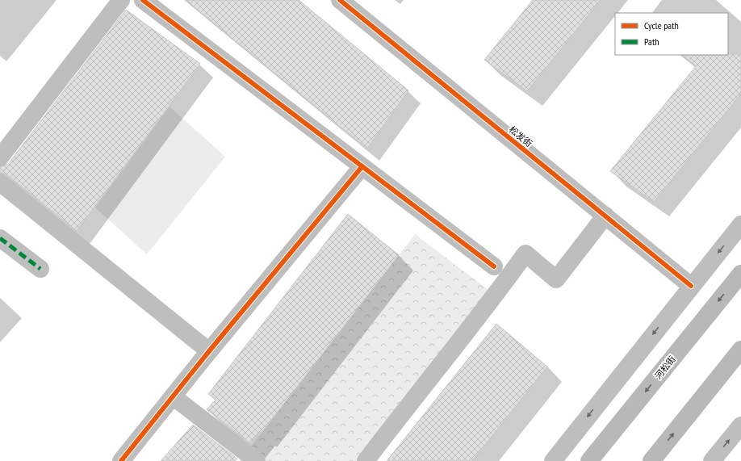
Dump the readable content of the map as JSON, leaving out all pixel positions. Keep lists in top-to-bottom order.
{
  "streets": {
    "main road": ["河松街"],
    "street": ["松发街"]
  },
  "legend": ["Cycle path", "Path"]
}
